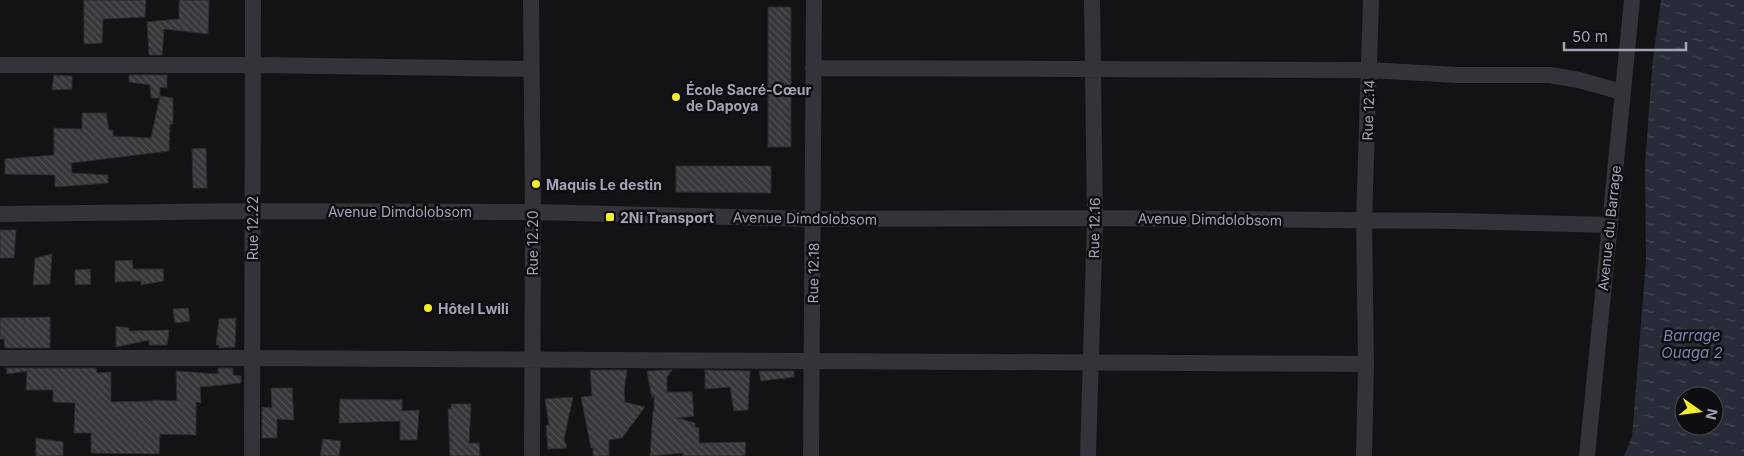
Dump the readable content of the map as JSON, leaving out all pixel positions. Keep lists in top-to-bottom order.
{
  "streets": {
    "street": [
      "Rue 12.14",
      "Avenue Dimdolobsom",
      "Rue 12.22",
      "Rue 12.16",
      "Avenue du Barrage",
      "Rue 12.20",
      "Rue 12.18"
    ]
  },
  "crossings": [
    ["Rue 12.14", "Avenue Dimdolobsom"],
    ["Avenue Dimdolobsom", "Rue 12.22"],
    ["Avenue Dimdolobsom", "Rue 12.16"],
    ["Avenue Dimdolobsom", "Avenue du Barrage"],
    ["Avenue Dimdolobsom", "Rue 12.20"],
    ["Avenue Dimdolobsom", "Rue 12.18"]
  ],
  "water": ["Barrage Ouaga 2"],
  "places": {
    "other": ["École Sacré-Cœur de Dapoya", "Maquis Le destin", "Hôtel Lwili"],
    "transit": ["2Ni Transport"]
  },
  "scale_bar": "50 m",
  "north": "right"
}
